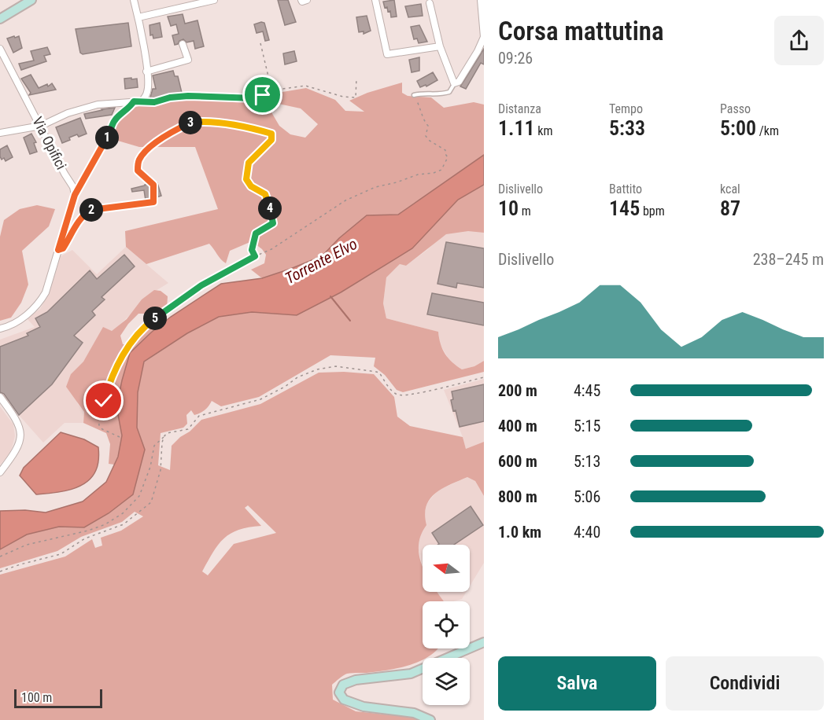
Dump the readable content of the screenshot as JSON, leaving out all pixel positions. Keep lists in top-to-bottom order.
{
  "streets": {
    "street": ["Via Opifici"]
  },
  "water": ["Torrente Elvo"],
  "scale_bar": "100 m",
  "north": "left",
  "page": {
    "heading": ["Corsa mattutina", "09:26"],
    "stats": [
      ["Distanza", "1.11 km"],
      ["Tempo", "5:33"],
      ["Passo", "5:00 /km"],
      ["Dislivello", "10 m"],
      ["Battito", "145 bpm"],
      ["kcal", "87"]
    ],
    "pins": [
      "3",
      "1",
      "4",
      "2",
      "5"
    ],
    "chart": ["Dislivello", "238–245 m"],
    "list": [
      {
        "name": "200 m",
        "note": "4:45"
      },
      {
        "name": "400 m",
        "note": "5:15"
      },
      {
        "name": "600 m",
        "note": "5:13"
      },
      {
        "name": "800 m",
        "note": "5:06"
      },
      {
        "name": "1.0 km",
        "note": "4:40"
      }
    ],
    "buttons": ["Salva", "Condividi"],
    "scale": "100 m"
  }
}
